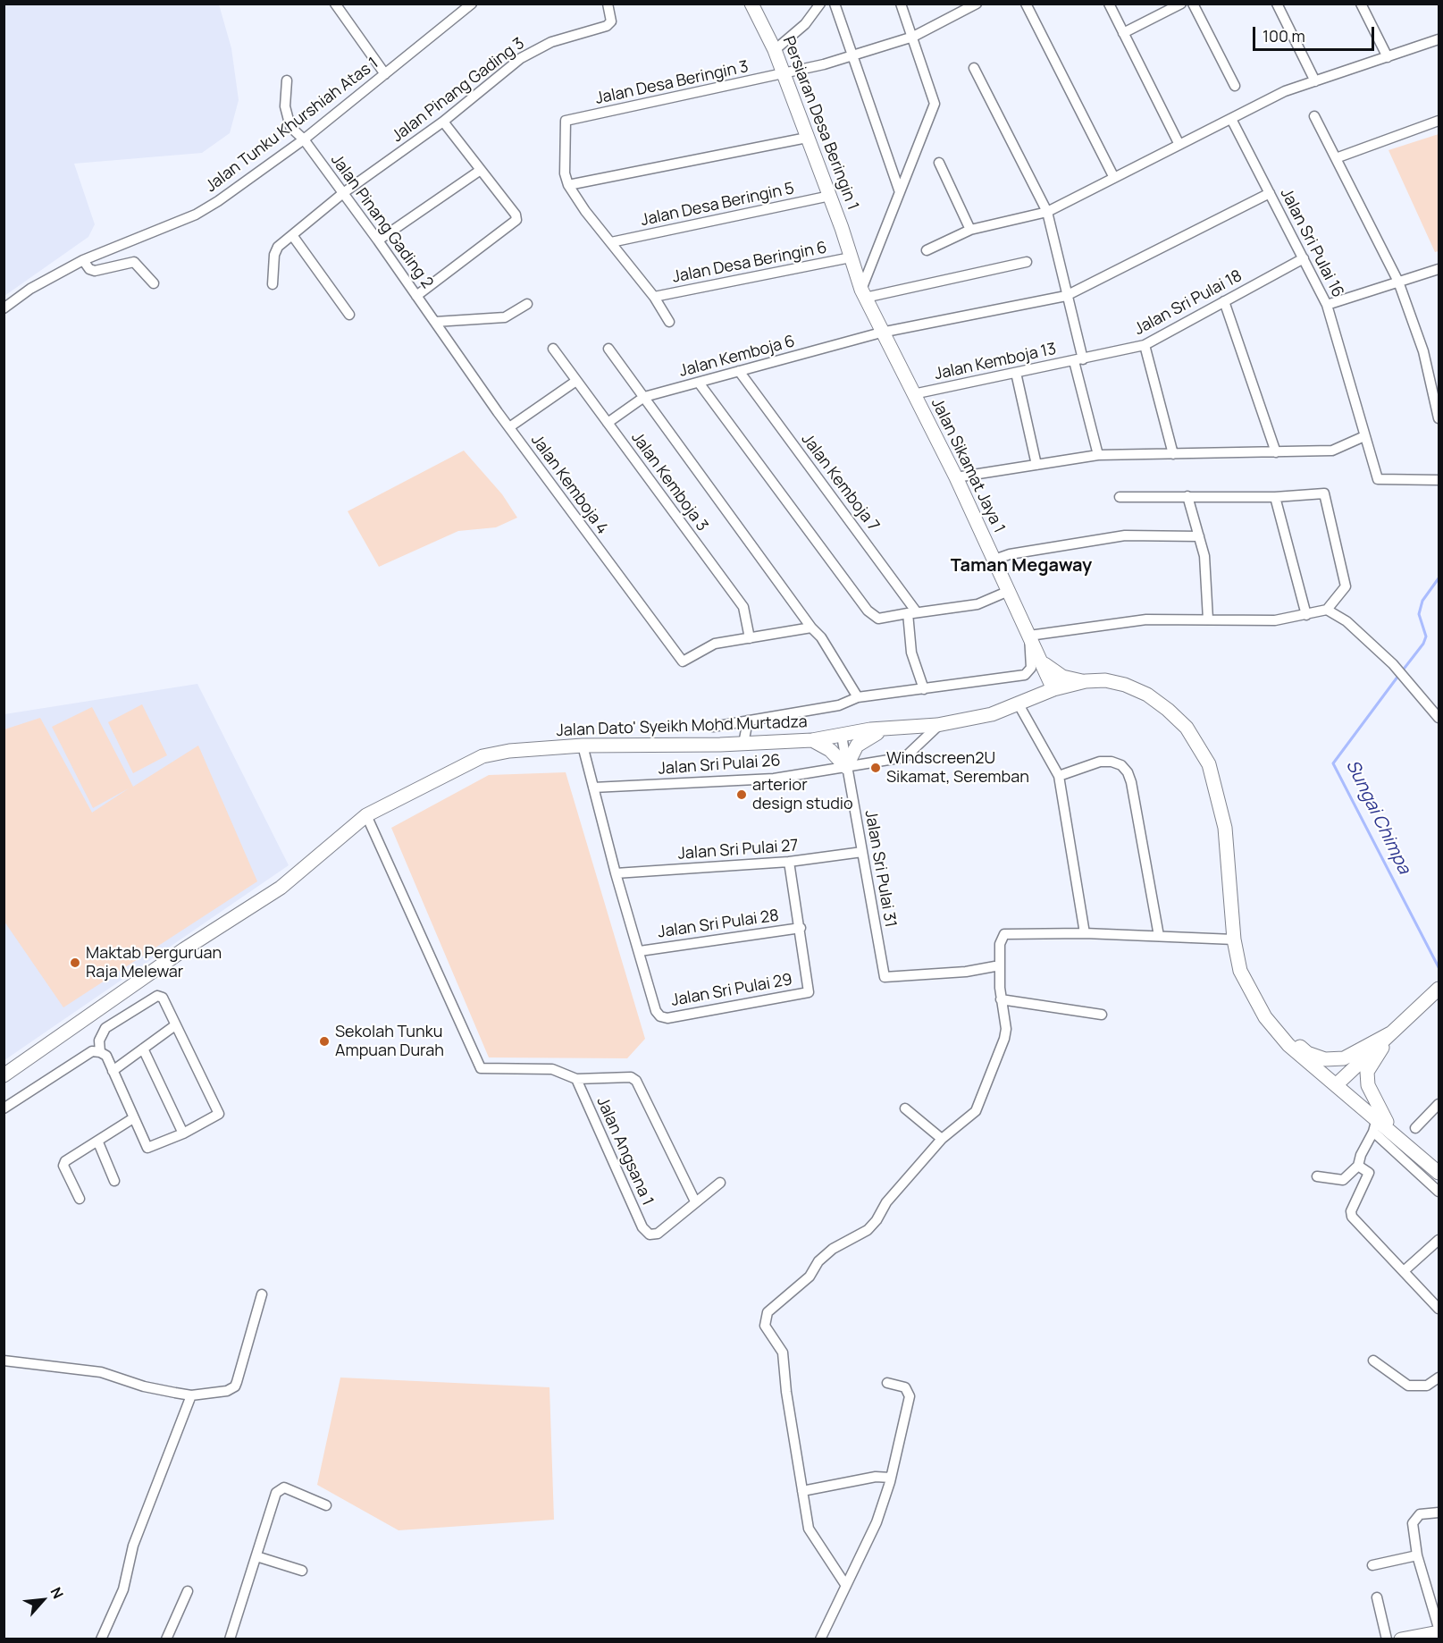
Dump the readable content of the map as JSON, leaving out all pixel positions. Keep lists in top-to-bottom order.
{
  "streets": {
    "main road": ["Persiaran Desa Beringin 1", "Jalan Sikamat Jaya 1", "Jalan Dato' Syeikh Mohd Murtadza"],
    "street": [
      "Jalan Desa Beringin 3",
      "Jalan Pinang Gading 3",
      "Jalan Tunku Khurshiah Atas 1",
      "Jalan Desa Beringin 5",
      "Jalan Pinang Gading 2",
      "Jalan Sri Pulai 16",
      "Jalan Desa Beringin 6",
      "Jalan Sri Pulai 18",
      "Jalan Kemboja 6",
      "Jalan Kemboja 13",
      "Jalan Kemboja 3",
      "Jalan Kemboja 7",
      "Jalan Kemboja 4",
      "Jalan Sri Pulai 26",
      "Jalan Sri Pulai 27",
      "Jalan Sri Pulai 31",
      "Jalan Sri Pulai 28",
      "Jalan Sri Pulai 29",
      "Jalan Angsana 1"
    ]
  },
  "crossings": [
    ["Jalan Desa Beringin 3", "Persiaran Desa Beringin 1"],
    ["Jalan Pinang Gading 3", "Jalan Pinang Gading 2"],
    ["Persiaran Desa Beringin 1", "Jalan Desa Beringin 5"],
    ["Persiaran Desa Beringin 1", "Jalan Desa Beringin 6"],
    ["Persiaran Desa Beringin 1", "Jalan Sikamat Jaya 1"],
    ["Jalan Tunku Khurshiah Atas 1", "Jalan Pinang Gading 2"],
    ["Jalan Pinang Gading 2", "Jalan Kemboja 4"],
    ["Jalan Sri Pulai 16", "Jalan Sri Pulai 18"],
    ["Jalan Sri Pulai 16", "Jalan Kemboja 6"],
    ["Jalan Desa Beringin 6", "Jalan Sikamat Jaya 1"],
    ["Jalan Sri Pulai 18", "Jalan Kemboja 13"],
    ["Jalan Kemboja 6", "Jalan Sikamat Jaya 1"],
    ["Jalan Kemboja 6", "Jalan Kemboja 3"],
    ["Jalan Kemboja 6", "Jalan Kemboja 7"],
    ["Jalan Kemboja 13", "Jalan Sikamat Jaya 1"],
    ["Jalan Sikamat Jaya 1", "Jalan Dato' Syeikh Mohd Murtadza"],
    ["Jalan Kemboja 3", "Jalan Kemboja 4"],
    ["Jalan Dato' Syeikh Mohd Murtadza", "Jalan Sri Pulai 26"],
    ["Jalan Dato' Syeikh Mohd Murtadza", "Jalan Sri Pulai 31"],
    ["Jalan Sri Pulai 26", "Jalan Sri Pulai 31"],
    ["Jalan Sri Pulai 27", "Jalan Sri Pulai 31"],
    ["Jalan Sri Pulai 28", "Jalan Sri Pulai 29"]
  ],
  "districts": ["Taman Megaway"],
  "water": ["Sungai Chimpa"],
  "places": [
    "Windscreen2U Sikamat, Seremban",
    "arterior design studio",
    "Maktab Perguruan Raja Melewar",
    "Sekolah Tunku Ampuan Durah"
  ],
  "scale_bar": "100 m",
  "north": "top right"
}
